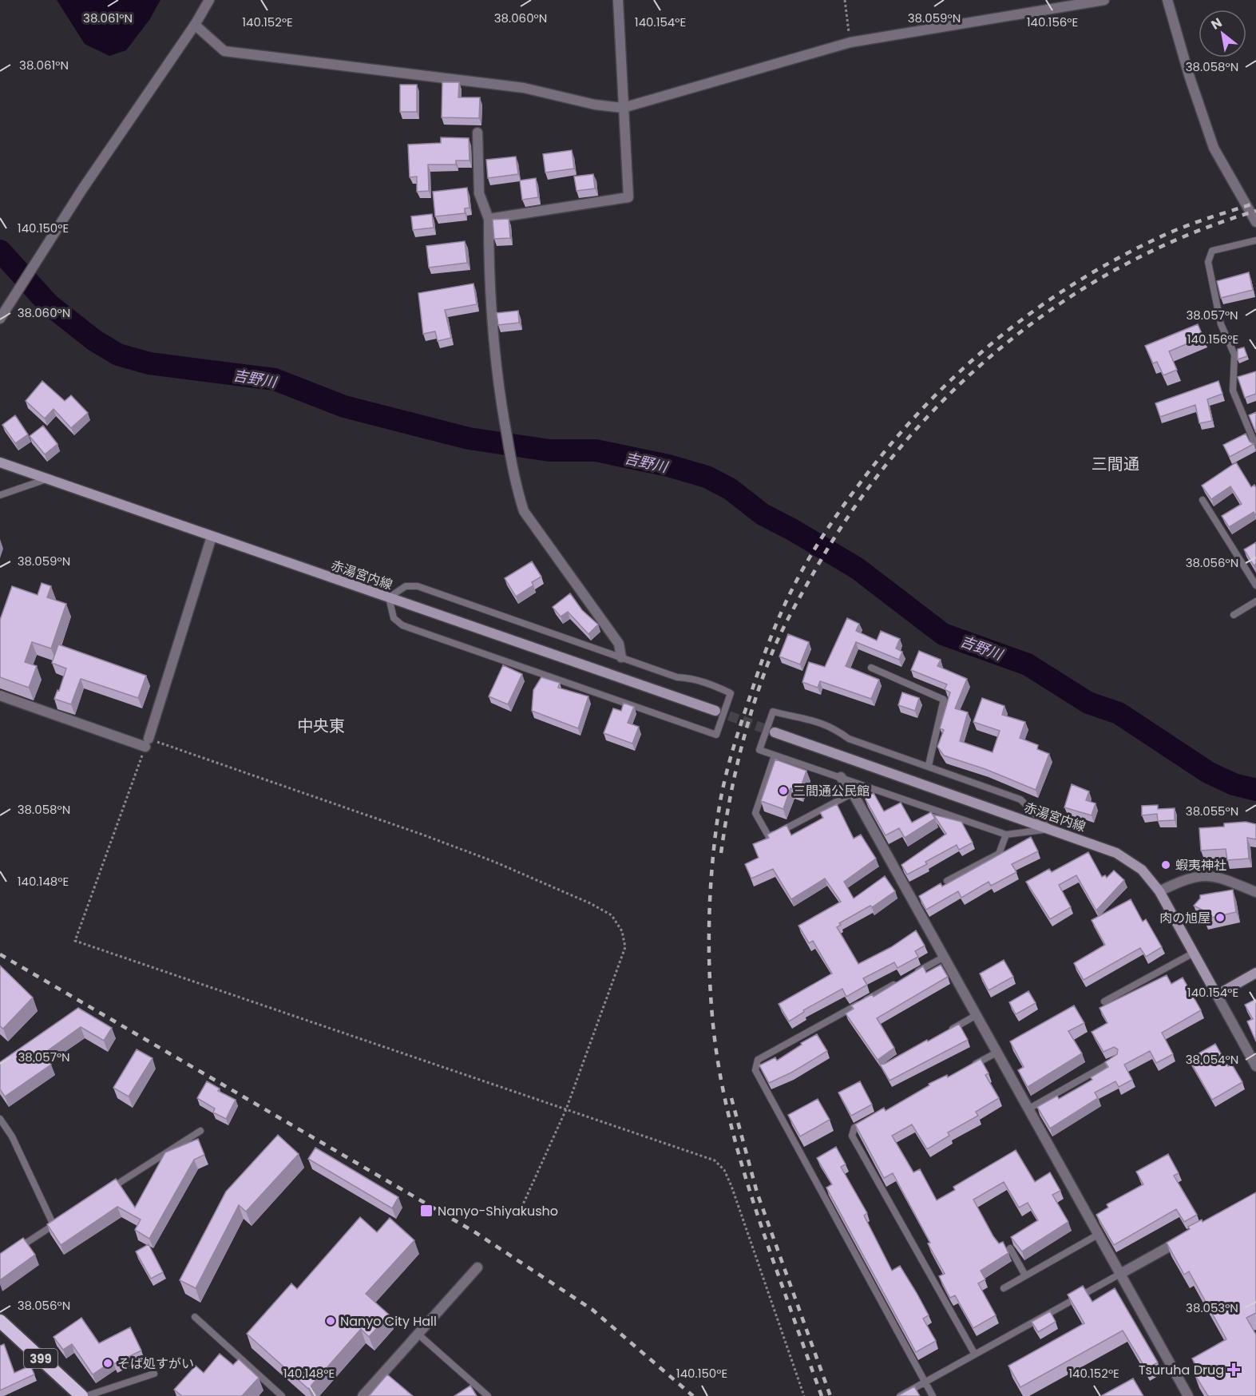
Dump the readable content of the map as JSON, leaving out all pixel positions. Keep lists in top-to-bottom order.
{
  "streets": {
    "highway": ["399"],
    "main road": ["赤湯宮内線"]
  },
  "districts": ["三間通", "中央東"],
  "water": ["吉野川"],
  "places": {
    "other": [
      "三間通公民館",
      "蝦夷神社",
      "肉の旭屋",
      "Nanyo City Hall",
      "そば処すがい"
    ],
    "transit": ["Nanyo-Shiyakusho"],
    "health": ["Tsuruha Drug"]
  },
  "north": "top left",
  "coordinates": [
    "38.061°N",
    "38.060°N",
    "38.059°N",
    "140.152°E",
    "140.154°E",
    "140.156°E",
    "38.058°N",
    "140.150°E",
    "38.057°N",
    "38.056°N",
    "38.055°N",
    "140.148°E",
    "38.054°N",
    "38.053°N"
  ]
}
